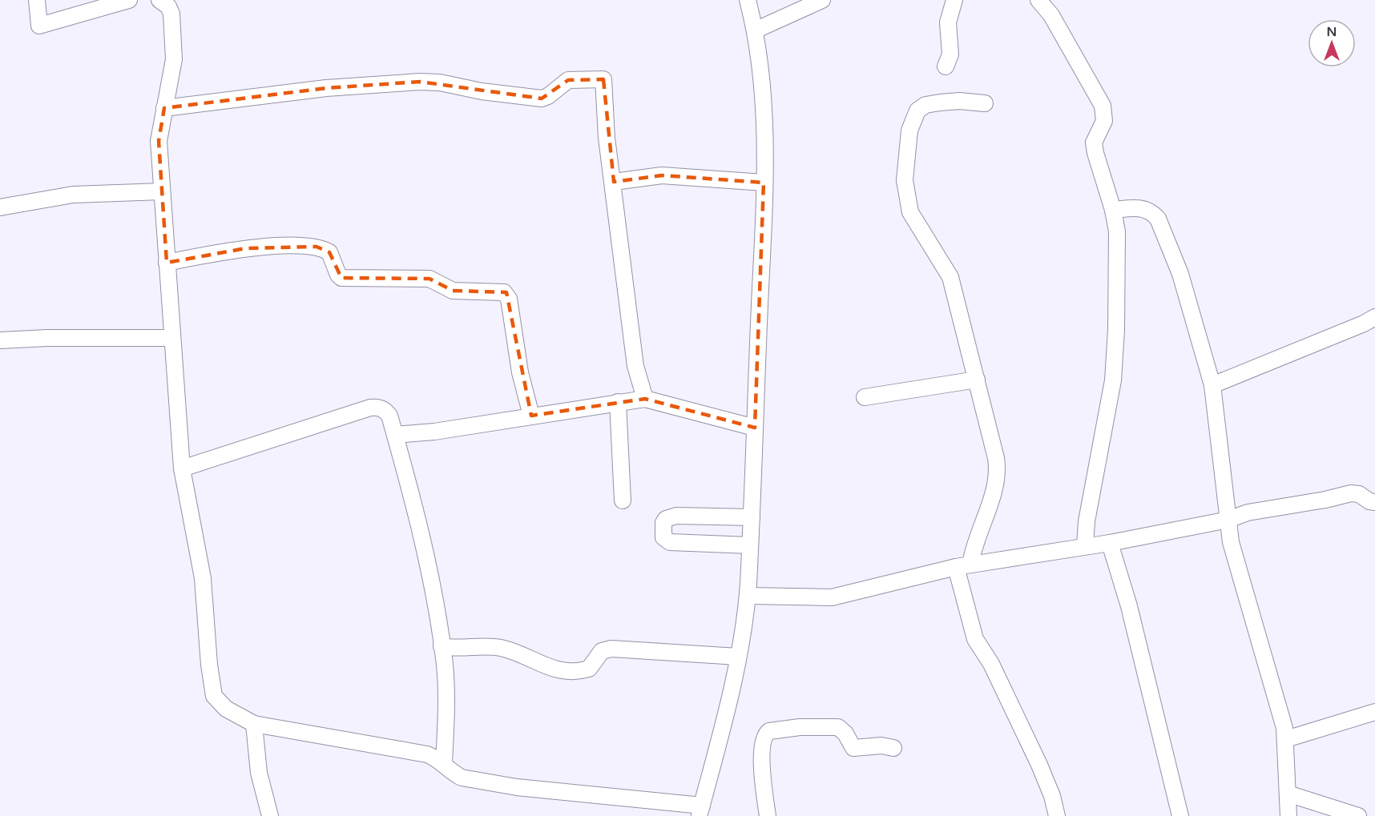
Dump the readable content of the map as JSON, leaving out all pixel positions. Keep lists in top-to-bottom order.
{
  "north": "top"
}
